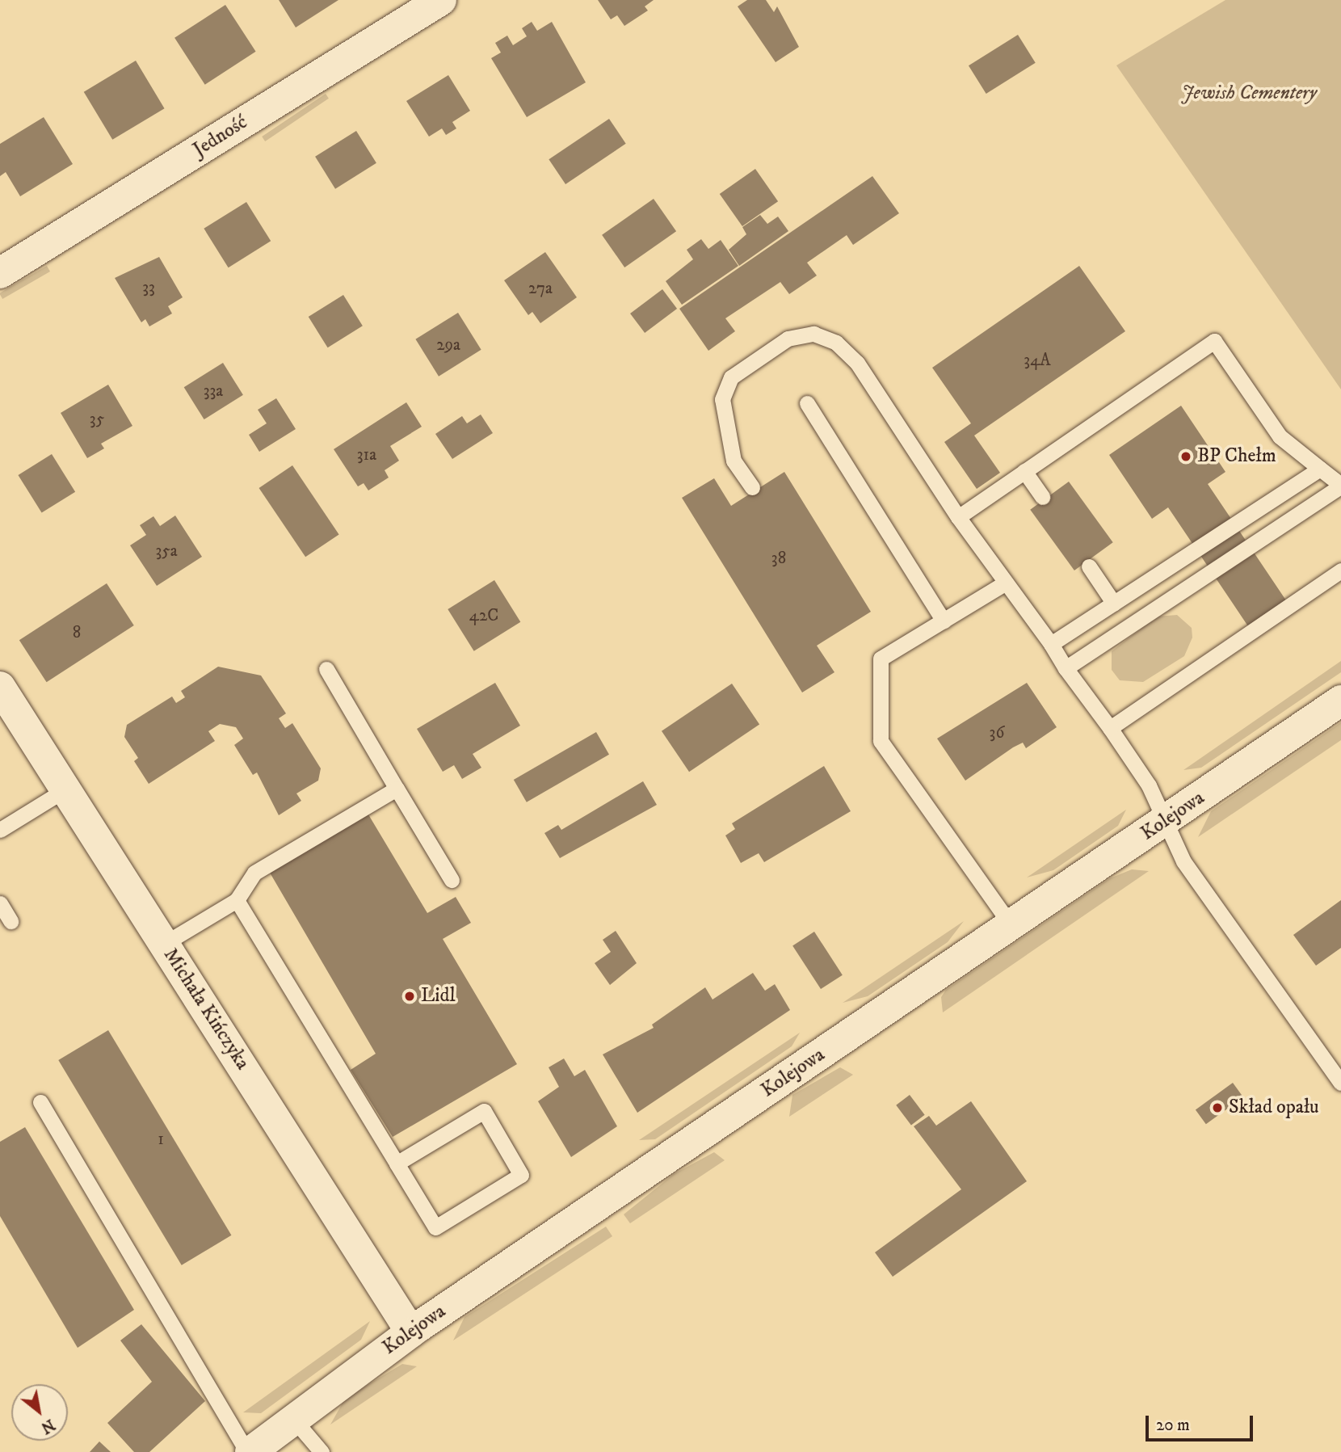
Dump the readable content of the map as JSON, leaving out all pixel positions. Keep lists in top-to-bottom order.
{
  "streets": {
    "street": ["Jedność", "Kolejowa", "Michała Kińczyka"]
  },
  "crossings": [
    ["Kolejowa", "Michała Kińczyka"]
  ],
  "parks": ["Jewish Cementery"],
  "places": ["BP Chełm", "Lidl", "Skład opału"],
  "house_numbers": [
    "33",
    "27a",
    "29a",
    "34A",
    "33a",
    "35",
    "31a",
    "35a",
    "38",
    "42C",
    "8",
    "36",
    "1"
  ],
  "scale_bar": "20 m",
  "north": "bottom right"
}
